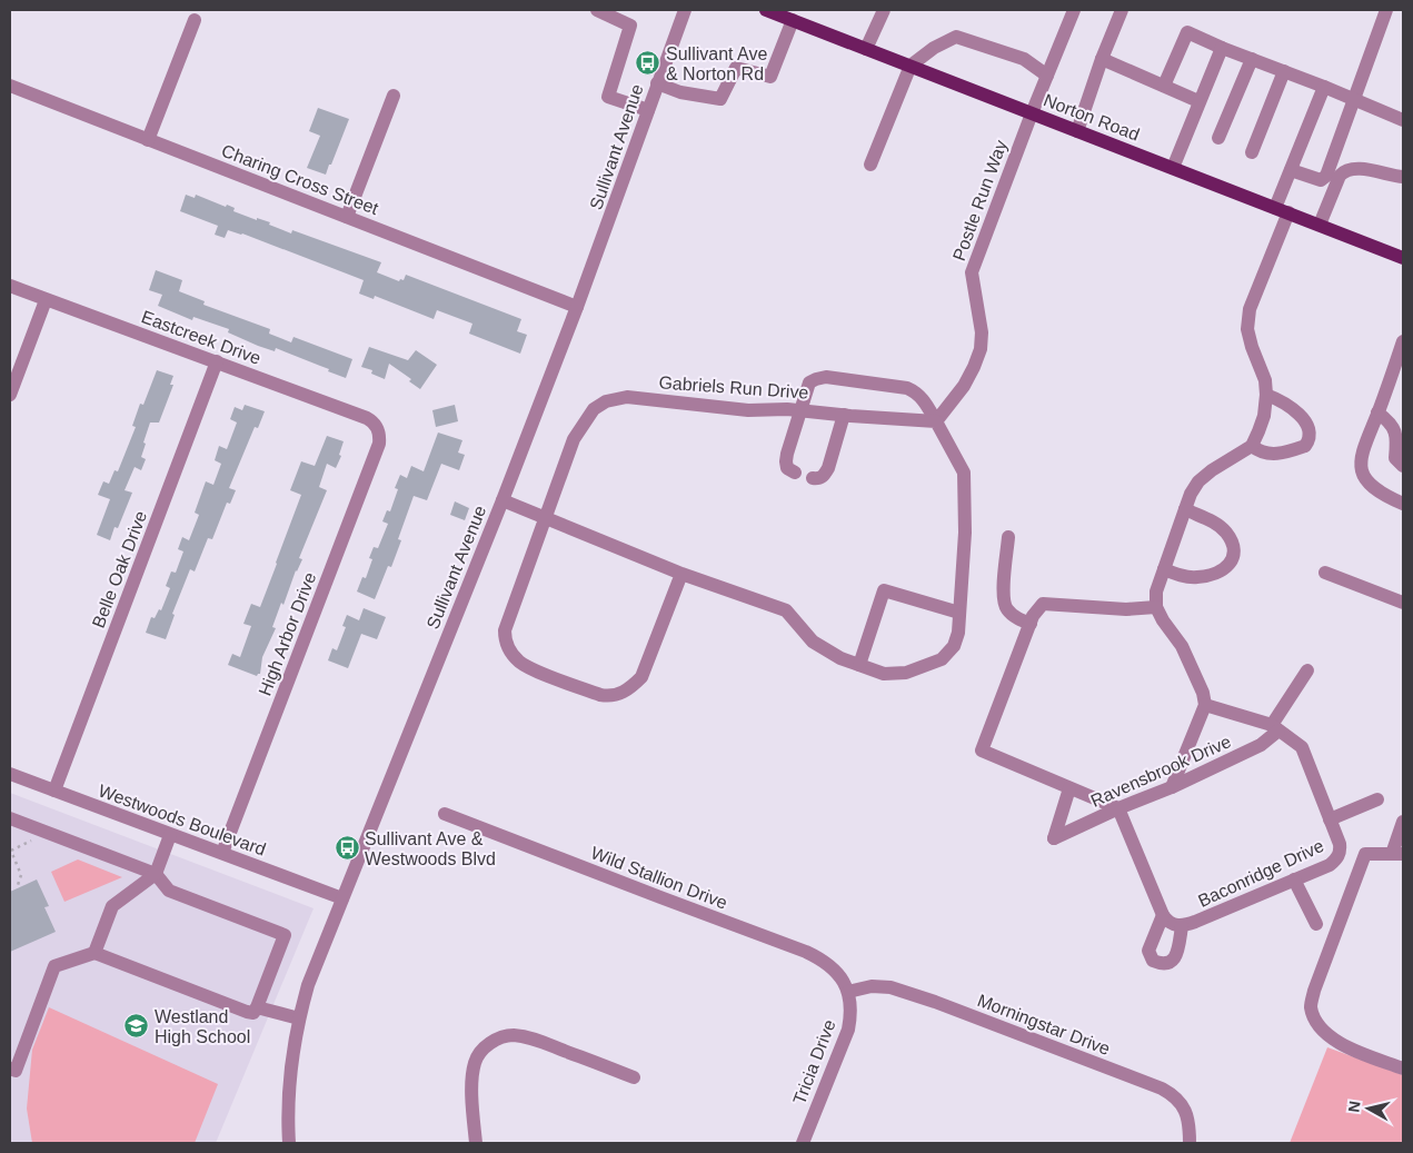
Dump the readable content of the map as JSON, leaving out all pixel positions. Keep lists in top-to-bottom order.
{
  "streets": {
    "main road": ["Norton Road"],
    "street": [
      "Sullivant Avenue",
      "Charing Cross Street",
      "Postle Run Way",
      "Eastcreek Drive",
      "Gabriels Run Drive",
      "Belle Oak Drive",
      "High Arbor Drive",
      "Ravensbrook Drive",
      "Westwoods Boulevard",
      "Baconridge Drive",
      "Wild Stallion Drive",
      "Morningstar Drive",
      "Tricia Drive"
    ]
  },
  "crossings": [
    ["Norton Road", "Postle Run Way"],
    ["Sullivant Avenue", "Charing Cross Street"],
    ["Sullivant Avenue", "Westwoods Boulevard"],
    ["Postle Run Way", "Gabriels Run Drive"],
    ["Eastcreek Drive", "Belle Oak Drive"],
    ["Eastcreek Drive", "High Arbor Drive"],
    ["Belle Oak Drive", "Westwoods Boulevard"],
    ["High Arbor Drive", "Westwoods Boulevard"],
    ["Ravensbrook Drive", "Baconridge Drive"],
    ["Wild Stallion Drive", "Morningstar Drive"],
    ["Wild Stallion Drive", "Tricia Drive"],
    ["Morningstar Drive", "Tricia Drive"]
  ],
  "places": {
    "bus stop": ["Sullivant Ave & Norton Rd", "Sullivant Ave & Westwoods Blvd"],
    "school or university": ["Westland High School"]
  },
  "north": "left"
}
